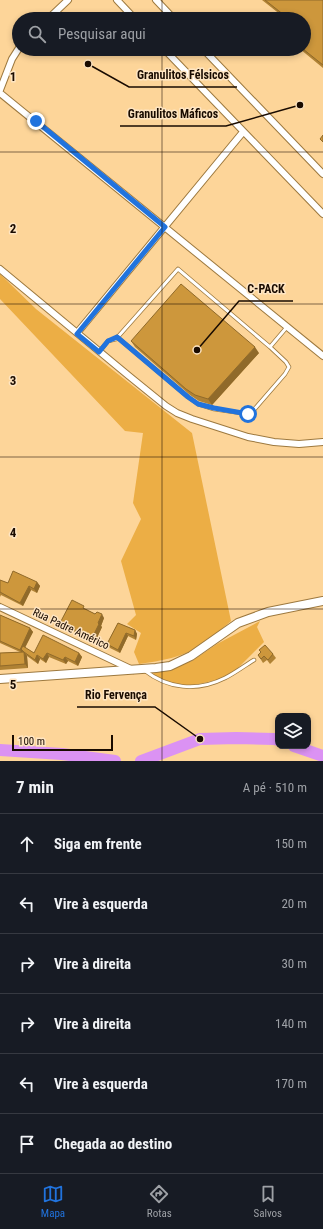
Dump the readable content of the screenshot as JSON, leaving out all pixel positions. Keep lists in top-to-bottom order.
{
  "streets": {
    "street": ["Rua Padre Américo"]
  },
  "places": [
    "Granulitos Félsicos",
    "Granulitos Máficos",
    "C-PACK",
    "Rio Fervença"
  ],
  "scale_bar": "100 m",
  "page": {
    "search": "Pesquisar aqui",
    "scale": "100 m",
    "heading": ["7 min", "A pé · 510 m"],
    "list": [
      ["Siga em frente", "150 m"],
      ["Vire à esquerda", "20 m"],
      ["Vire à direita", "30 m"],
      ["Vire à direita", "140 m"],
      ["Vire à esquerda", "170 m"],
      "Chegada ao destino"
    ],
    "nav": ["Mapa", "Rotas", "Salvos"]
  },
  "grid": {
    "rows": [
      "1",
      "2",
      "3",
      "4",
      "5"
    ]
  }
}
